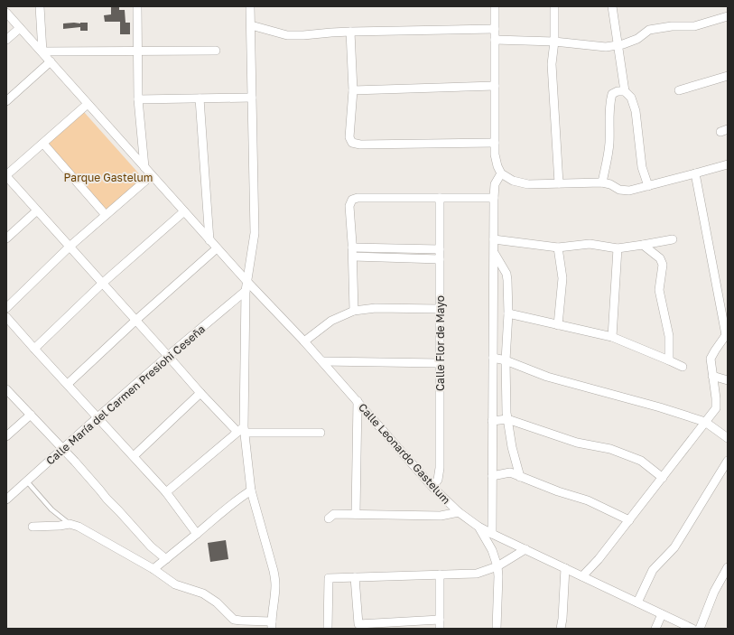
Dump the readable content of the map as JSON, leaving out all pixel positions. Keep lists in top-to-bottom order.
{
  "streets": {
    "street": ["Calle Flor de Mayo", "Calle María del Carmen Presiohi Ceseña", "Calle Leonardo Gastelum"]
  },
  "crossings": [
    ["Calle Flor de Mayo", "Calle Leonardo Gastelum"]
  ],
  "parks": ["Parque Gastelum"]
}
